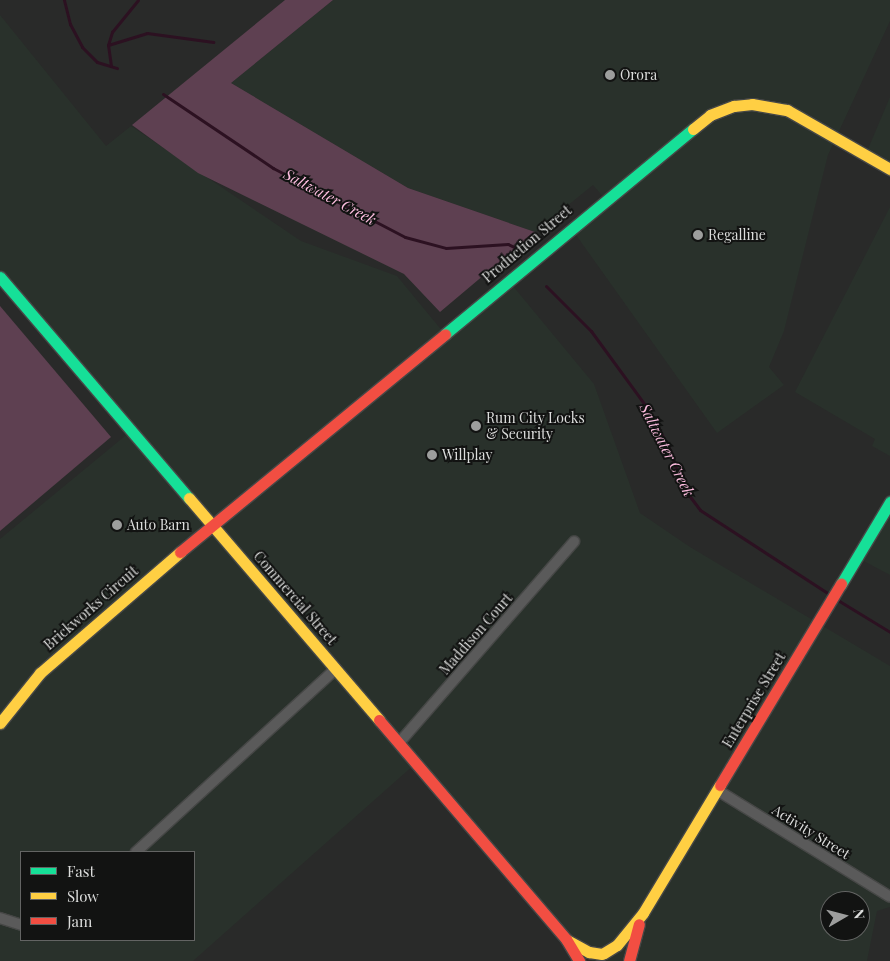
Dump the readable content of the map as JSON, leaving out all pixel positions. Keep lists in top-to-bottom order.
{
  "streets": {
    "street": [
      "Production Street",
      "Commercial Street",
      "Brickworks Circuit",
      "Maddison Court",
      "Enterprise Street",
      "Activity Street"
    ]
  },
  "crossings": [
    ["Production Street", "Commercial Street"],
    ["Production Street", "Brickworks Circuit"],
    ["Commercial Street", "Brickworks Circuit"],
    ["Commercial Street", "Maddison Court"],
    ["Commercial Street", "Enterprise Street"],
    ["Enterprise Street", "Activity Street"]
  ],
  "water": ["Saltwater Creek"],
  "places": [
    "Orora",
    "Regalline",
    "Rum City Locks & Security",
    "Willplay",
    "Auto Barn"
  ],
  "legend": ["Fast", "Slow", "Jam"],
  "north": "right"
}
